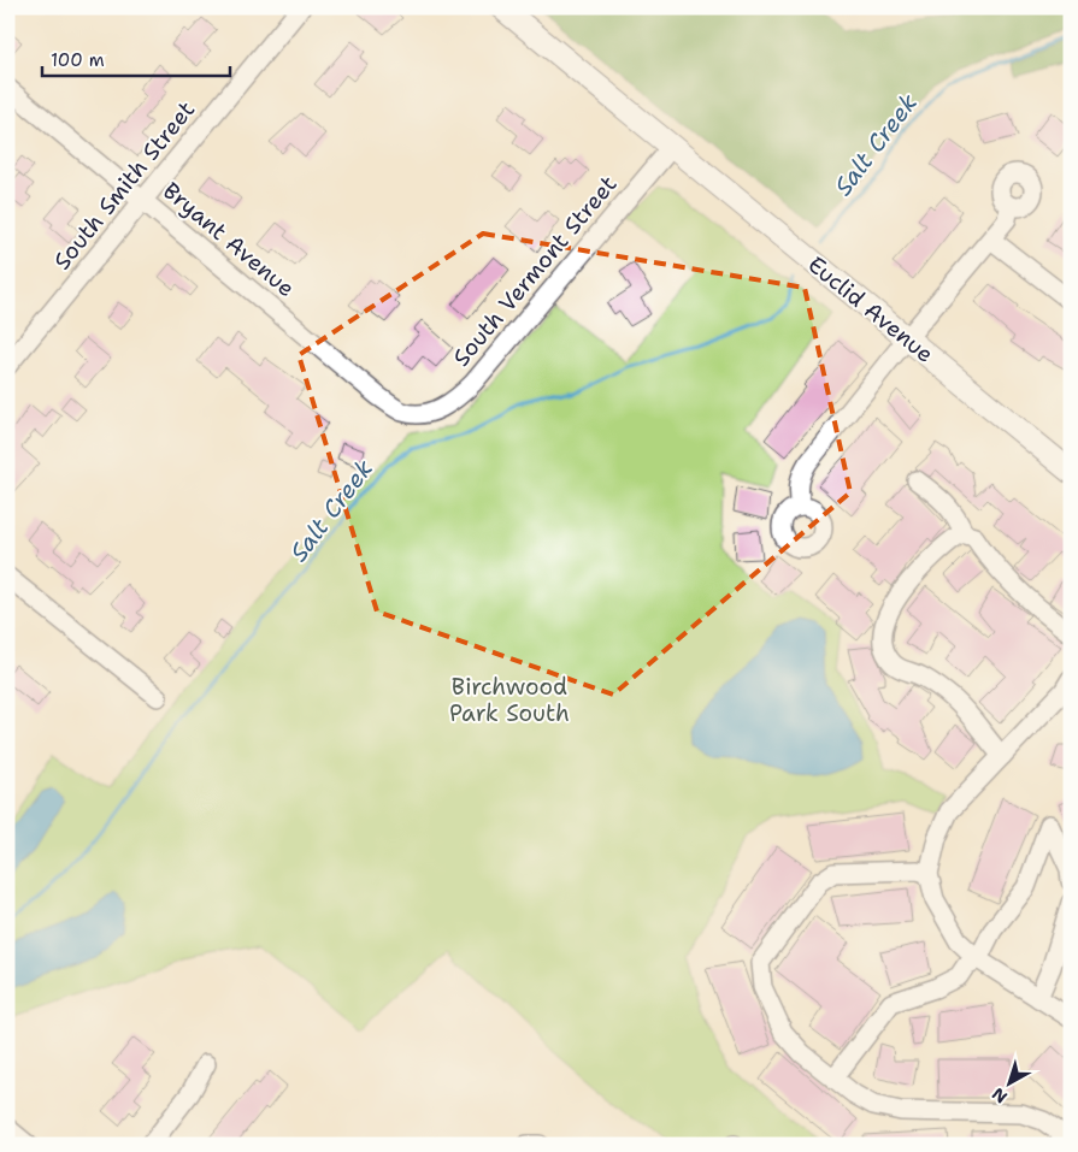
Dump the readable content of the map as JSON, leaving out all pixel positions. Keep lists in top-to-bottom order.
{
  "streets": {
    "main road": ["Euclid Avenue"],
    "street": ["South Smith Street", "Bryant Avenue", "South Vermont Street"]
  },
  "crossings": [
    ["South Smith Street", "Bryant Avenue"],
    ["Bryant Avenue", "South Vermont Street"],
    ["South Vermont Street", "Euclid Avenue"]
  ],
  "water": ["Salt Creek"],
  "parks": ["Birchwood Park South"],
  "scale_bar": "100 m",
  "north": "bottom left"
}
